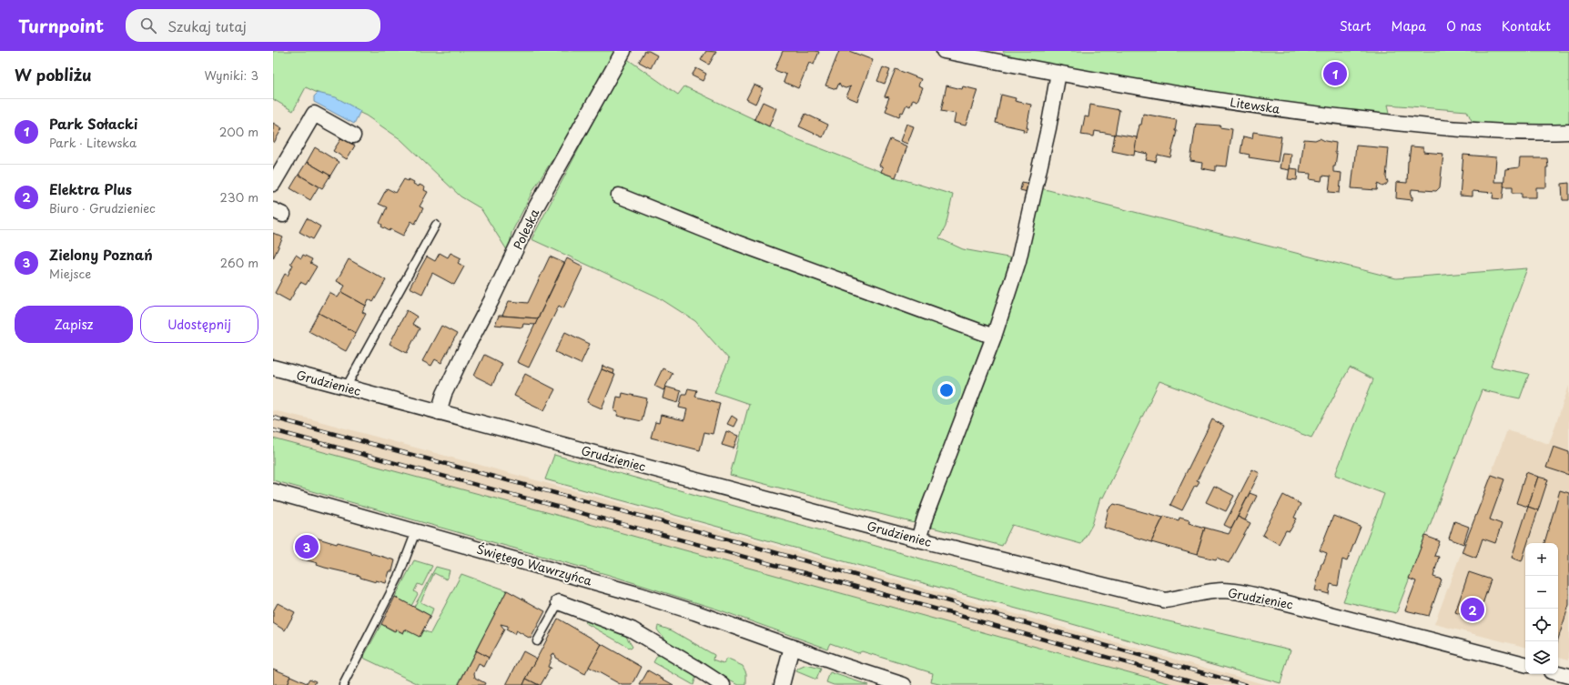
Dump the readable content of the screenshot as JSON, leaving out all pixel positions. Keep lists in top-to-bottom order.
{
  "streets": {
    "street": [
      "Litewska",
      "Poleska",
      "Grudzieniec",
      "Świętego Wawrzyńca"
    ]
  },
  "crossings": [
    ["Poleska", "Grudzieniec"]
  ],
  "page": {
    "header": "Turnpoint",
    "search": "Szukaj tutaj",
    "nav": [
      "Start",
      "Mapa",
      "O nas",
      "Kontakt"
    ],
    "heading": ["W pobliżu", "Wyniki: 3"],
    "pins": ["1", "3", "2"],
    "list": [
      {
        "mark": "1",
        "name": "Park Sołacki",
        "note": "Park · Litewska",
        "value": "200 m"
      },
      {
        "mark": "2",
        "name": "Elektra Plus",
        "note": "Biuro · Grudzieniec",
        "value": "230 m"
      },
      {
        "mark": "3",
        "name": "Zielony Poznań",
        "note": "Miejsce",
        "value": "260 m"
      }
    ],
    "buttons": ["Zapisz", "Udostępnij"],
    "map_buttons": ["+", "−"]
  }
}
